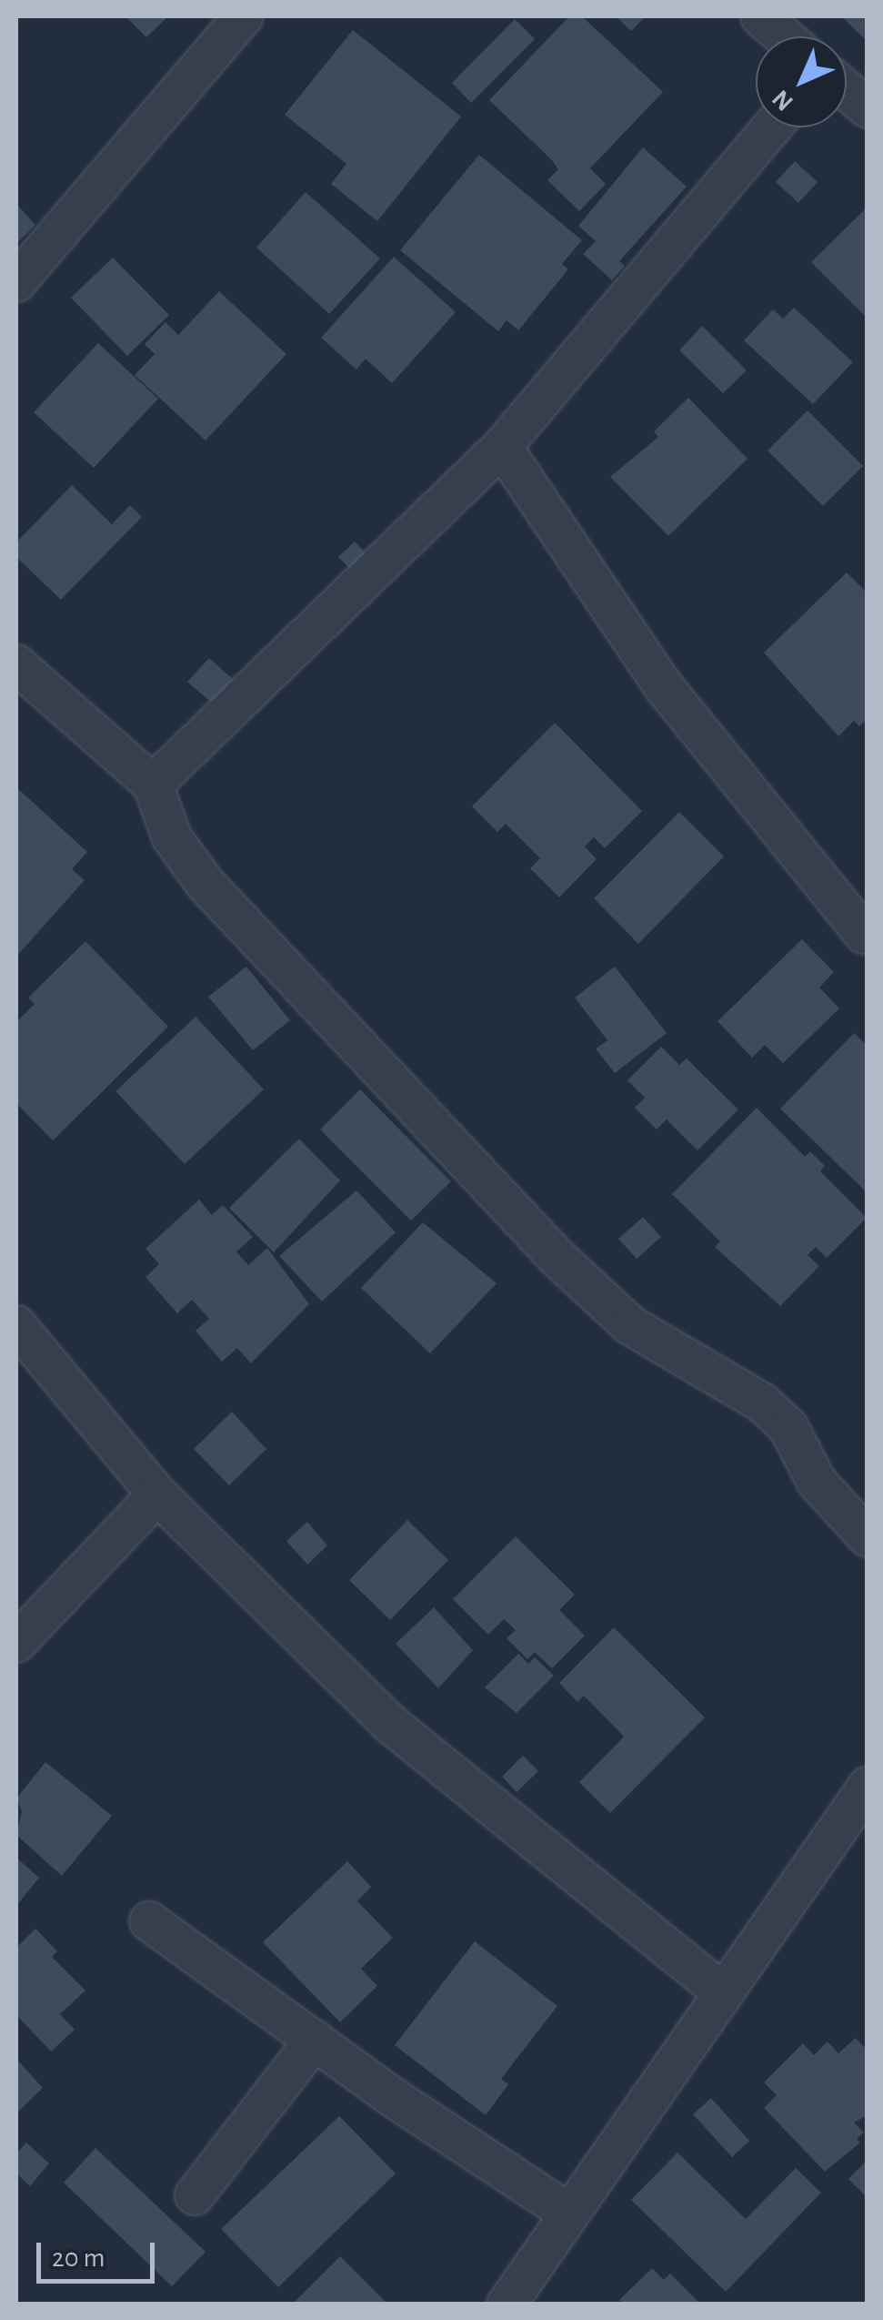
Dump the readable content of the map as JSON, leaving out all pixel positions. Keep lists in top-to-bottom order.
{
  "scale_bar": "20 m",
  "north": "bottom left"
}
